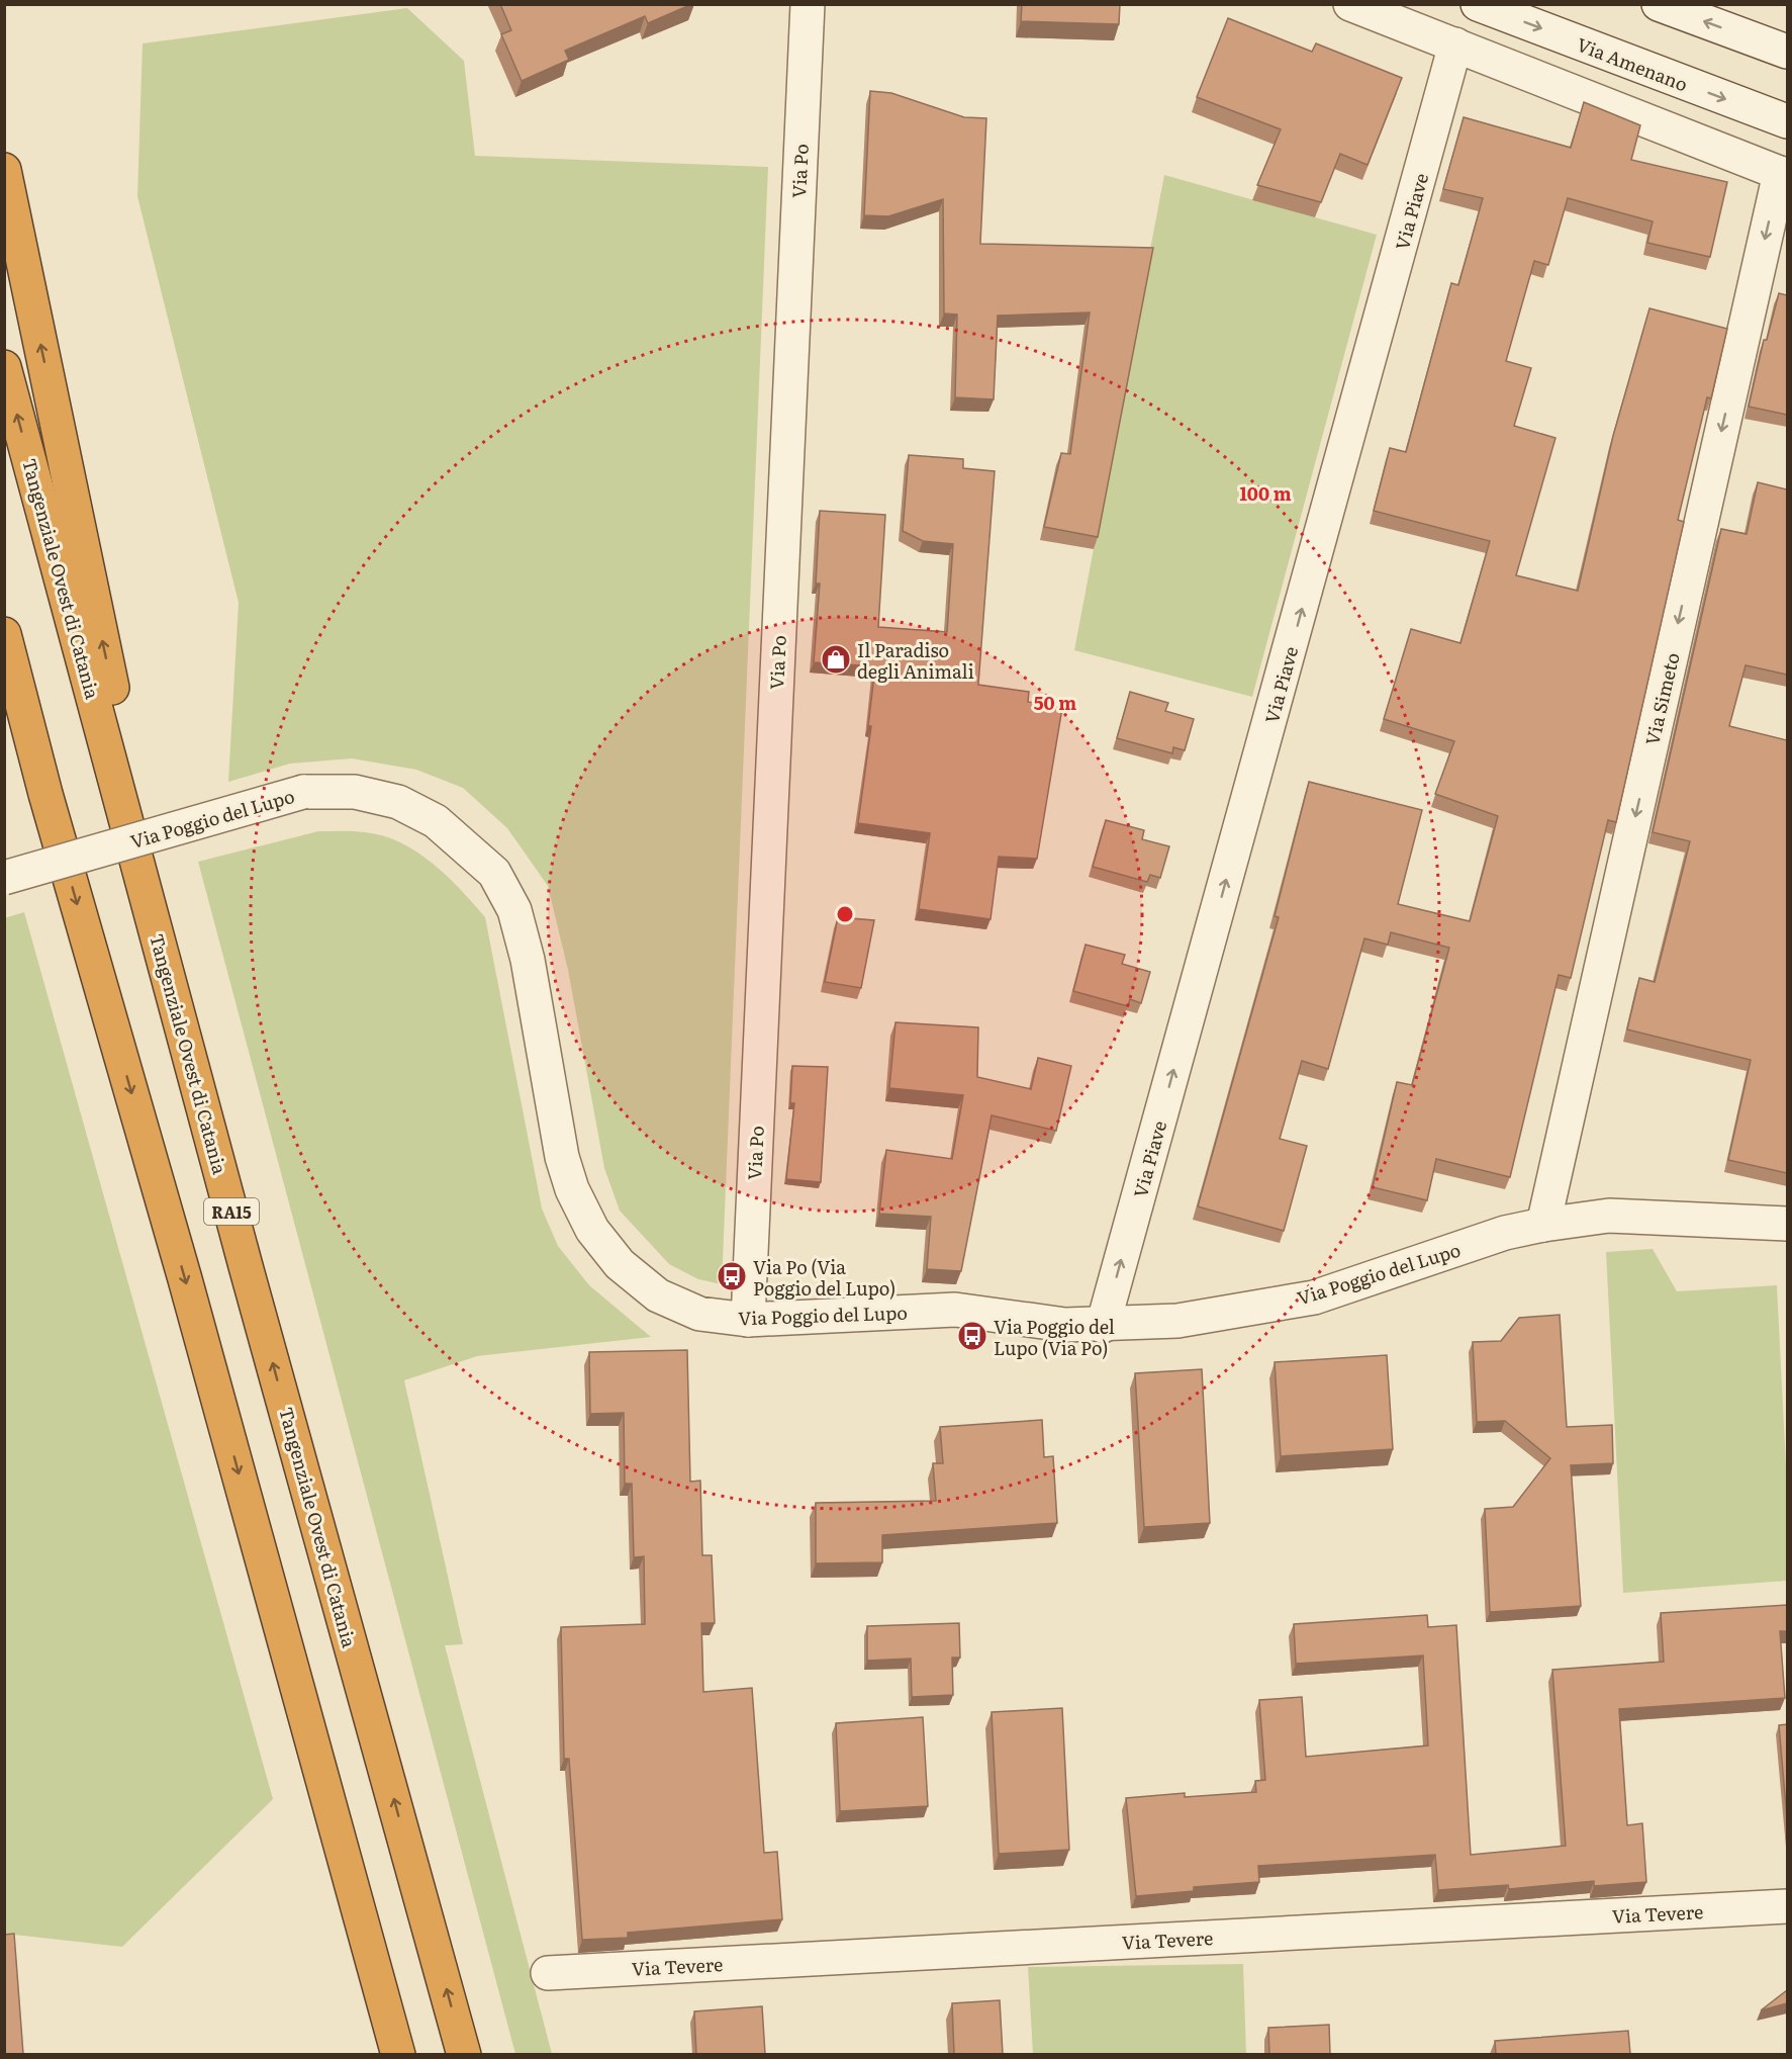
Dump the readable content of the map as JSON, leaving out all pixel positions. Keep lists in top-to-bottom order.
{
  "streets": {
    "highway": ["Tangenziale Ovest di Catania", "RA15"],
    "street": [
      "Via Amenano",
      "Via Po",
      "Via Piave",
      "Via Simeto",
      "Via Poggio del Lupo",
      "Via Tevere"
    ]
  },
  "crossings": [
    ["Via Po", "Via Poggio del Lupo"],
    ["Via Piave", "Via Poggio del Lupo"],
    ["Via Simeto", "Via Poggio del Lupo"]
  ],
  "one_way": ["Via Piave", "Via Simeto"],
  "places": {
    "shop": ["Il Paradiso degli Animali"],
    "bus stop": ["Via Po (Via Poggio del Lupo)", "Via Poggio del Lupo (Via Po)"]
  },
  "rings": ["100 m", "50 m"]
}
